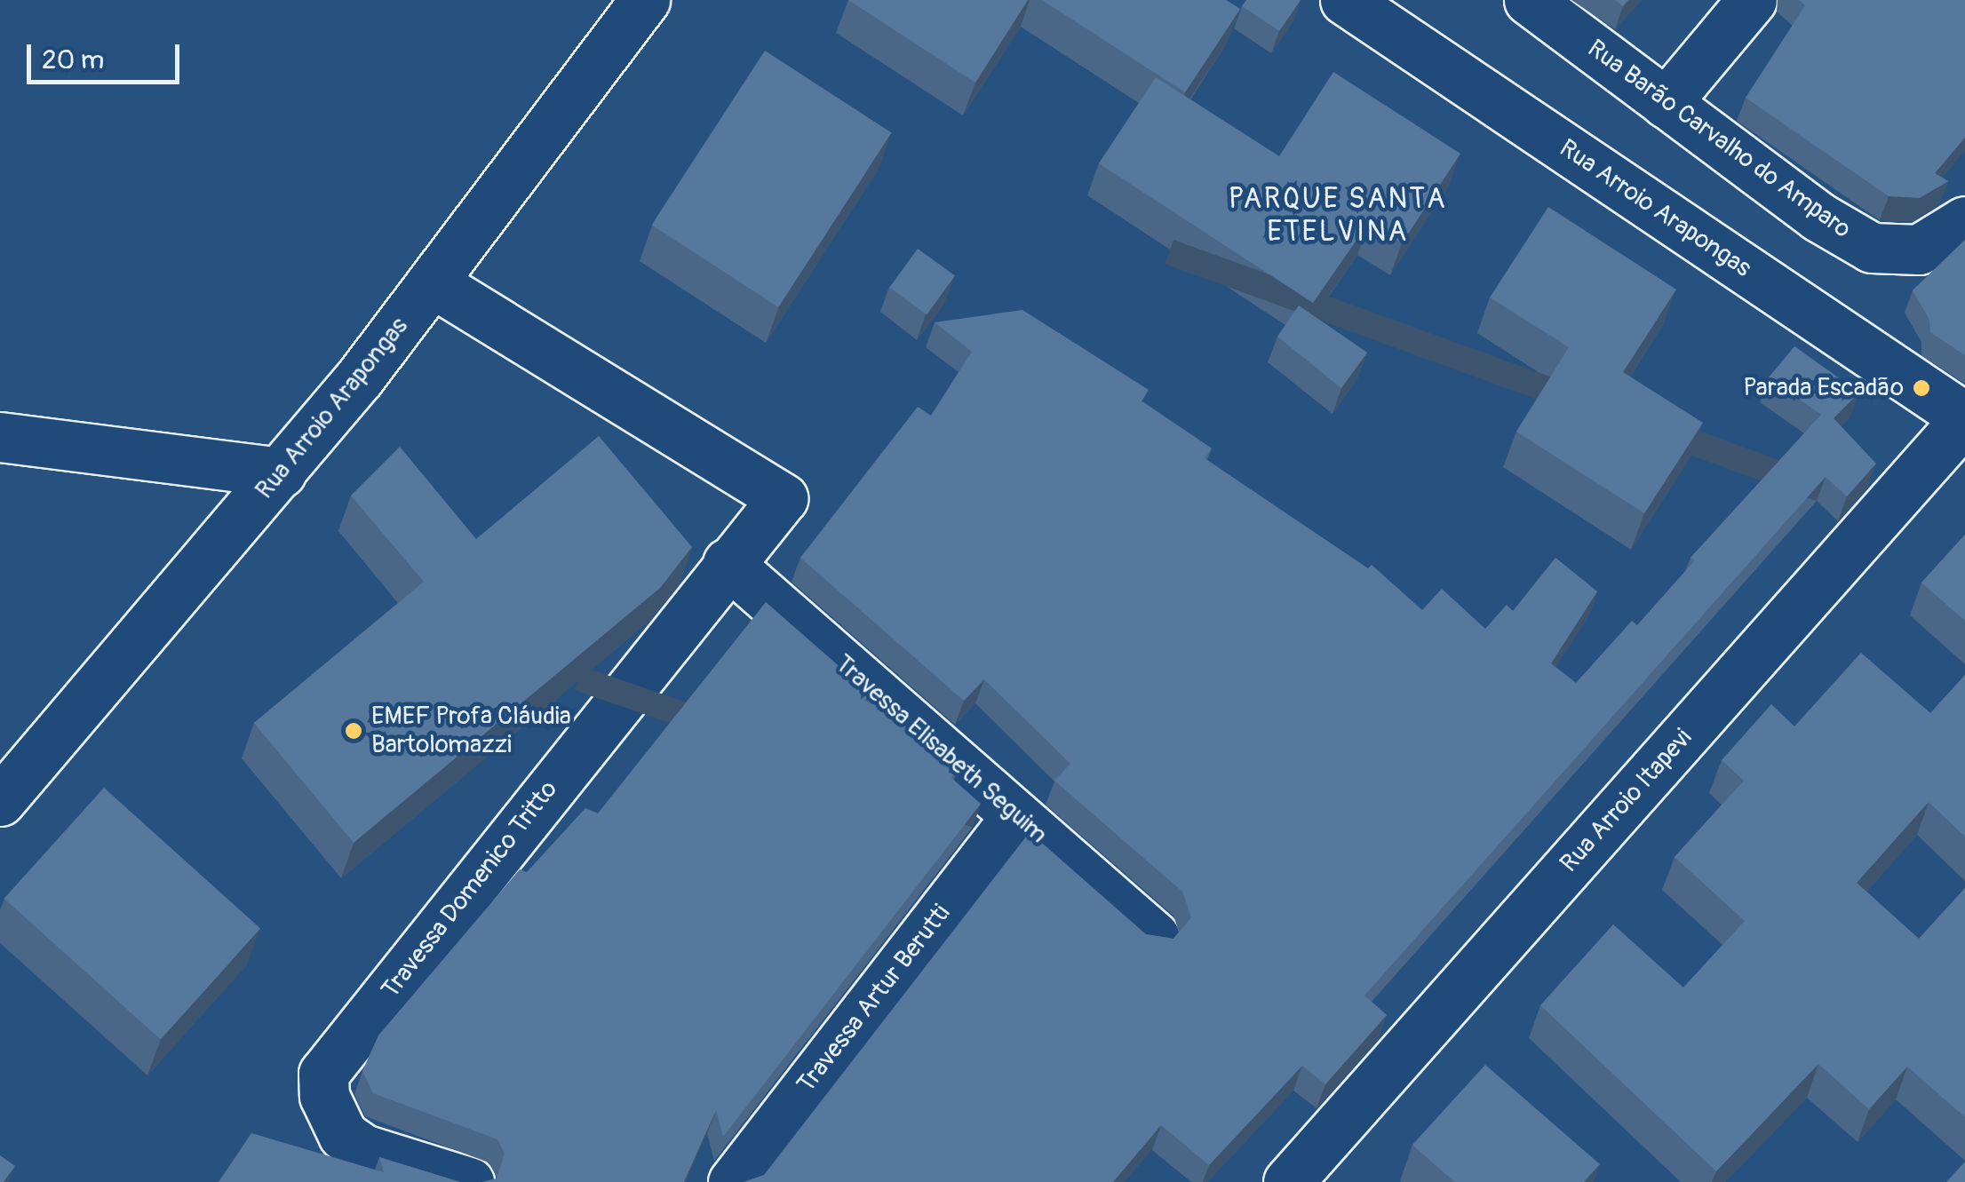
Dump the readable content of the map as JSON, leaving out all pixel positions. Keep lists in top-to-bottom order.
{
  "streets": {
    "street": [
      "Rua Barão Carvalho do Amparo",
      "Rua Arroio Arapongas",
      "Travessa Elisabeth Seguim",
      "Rua Arroio Itapevi",
      "Travessa Domenico Tritto",
      "Travessa Artur Berutti"
    ]
  },
  "crossings": [
    ["Rua Arroio Arapongas", "Rua Arroio Itapevi"],
    ["Rua Arroio Arapongas", "Travessa Domenico Tritto"],
    ["Travessa Elisabeth Seguim", "Travessa Domenico Tritto"],
    ["Travessa Elisabeth Seguim", "Travessa Artur Berutti"]
  ],
  "districts": ["PARQUE SANTA ETELVINA"],
  "places": ["Parada Escadão", "EMEF Profª Cláudia Bartolomazzi"],
  "scale_bar": "20 m"
}
